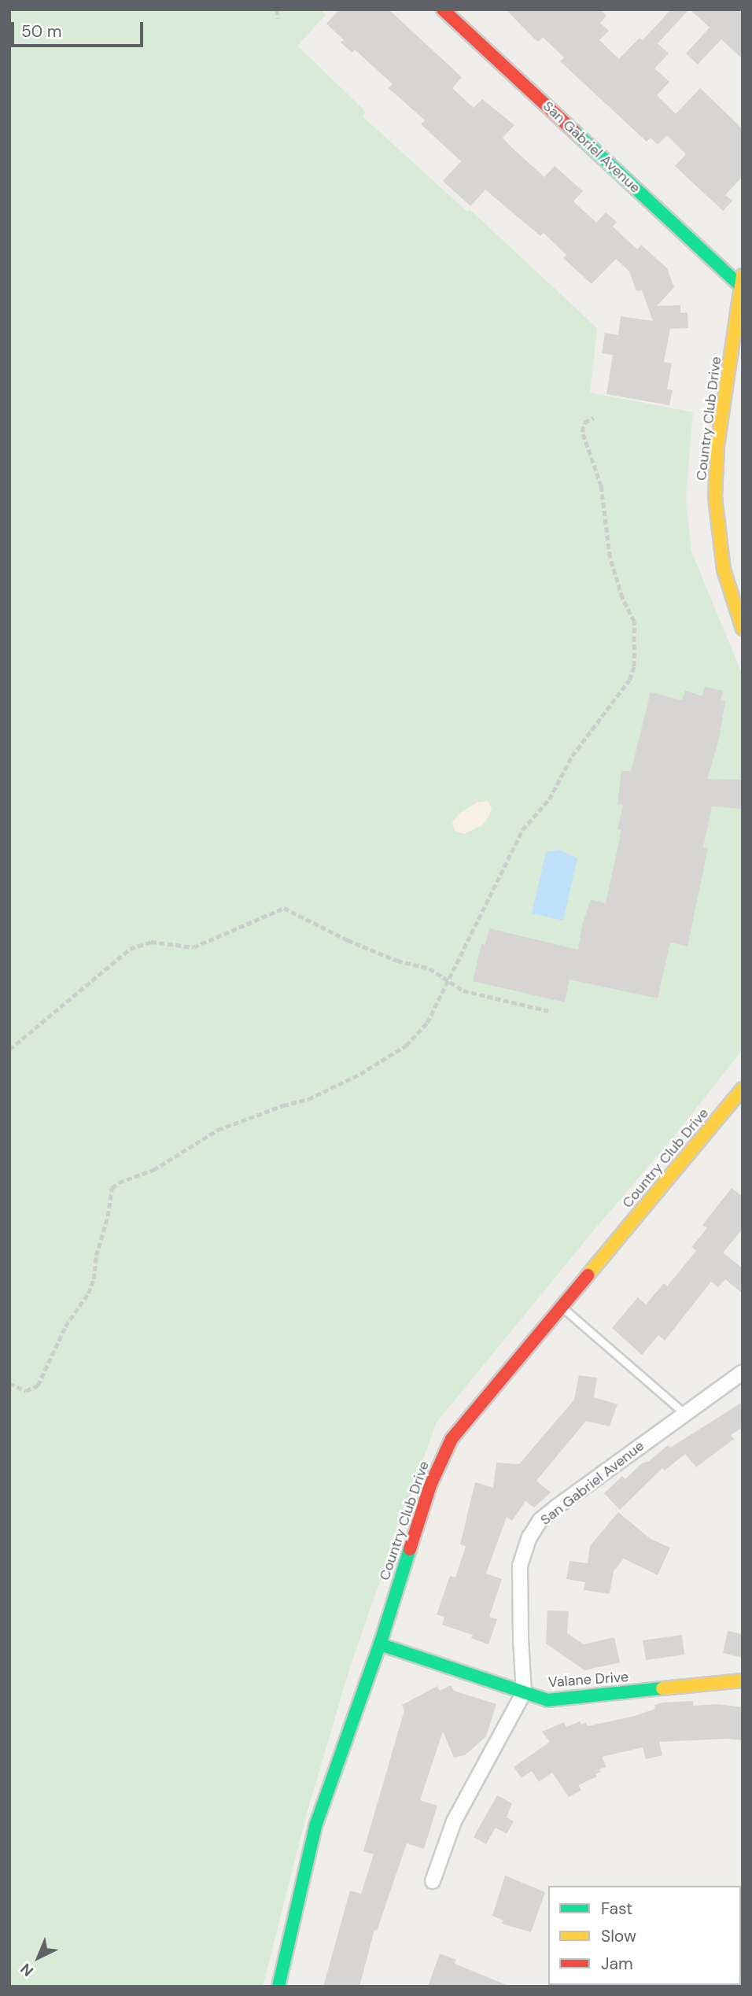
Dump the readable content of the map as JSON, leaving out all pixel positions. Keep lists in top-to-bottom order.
{
  "streets": {
    "street": ["San Gabriel Avenue", "Country Club Drive", "Valane Drive"]
  },
  "crossings": [
    ["San Gabriel Avenue", "Country Club Drive"],
    ["San Gabriel Avenue", "Valane Drive"],
    ["Country Club Drive", "Valane Drive"]
  ],
  "legend": ["Fast", "Slow", "Jam"],
  "scale_bar": "50 m",
  "north": "bottom left"
}
